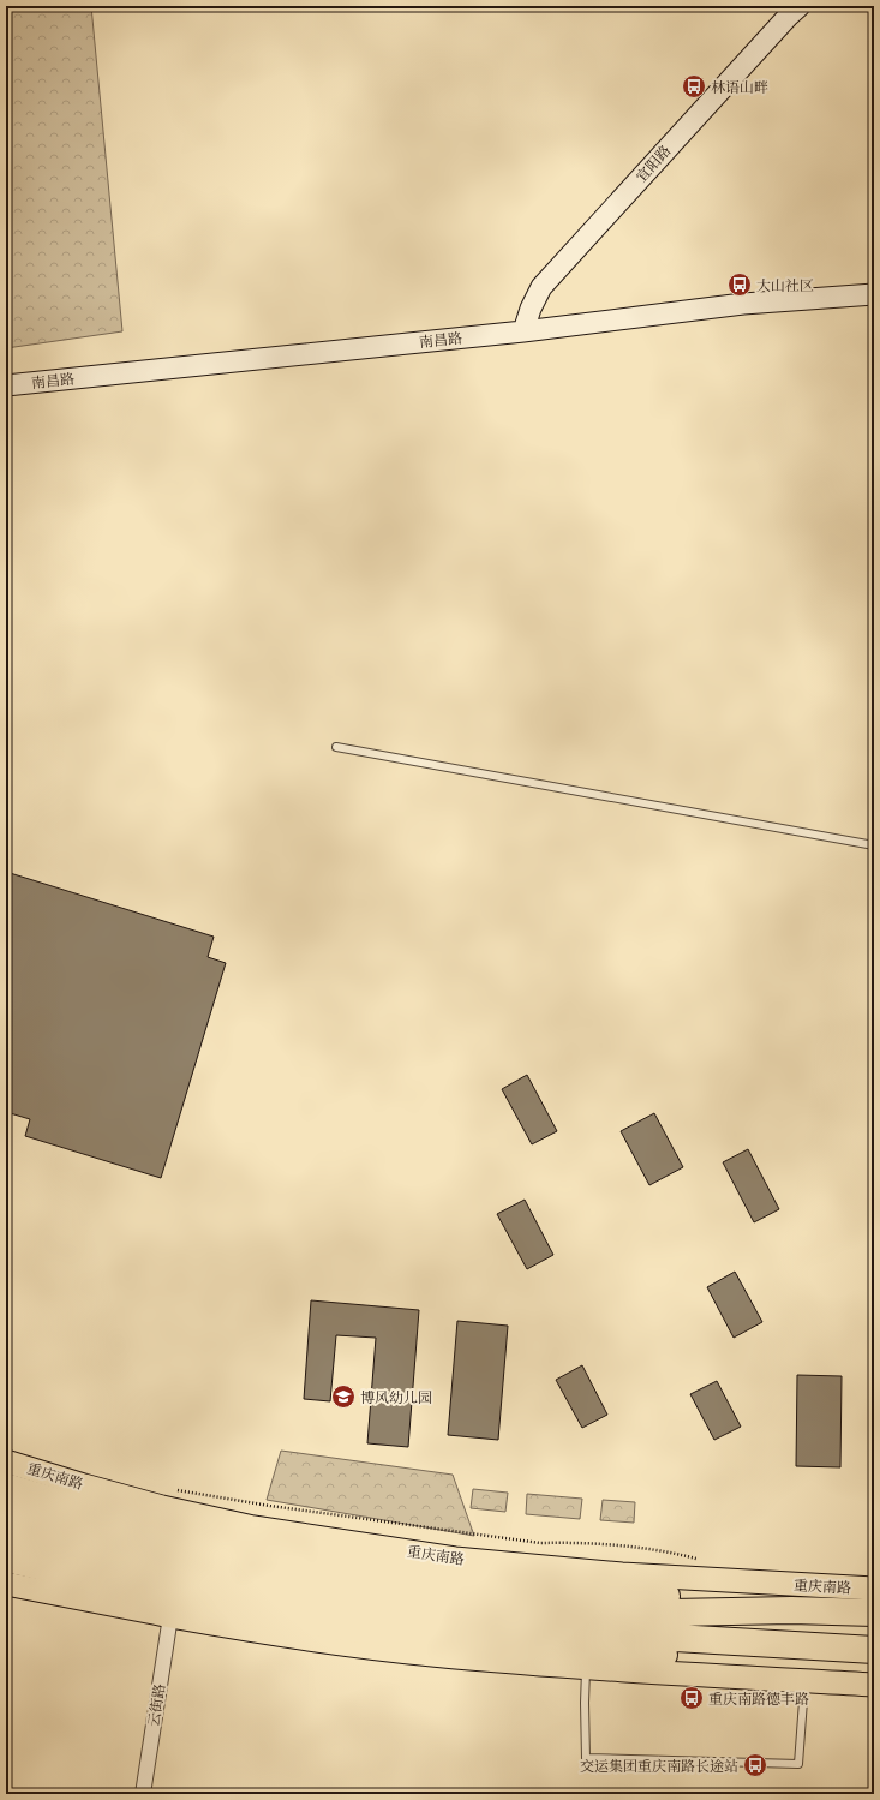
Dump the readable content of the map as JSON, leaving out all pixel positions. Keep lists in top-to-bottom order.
{
  "streets": {
    "main road": ["宜阳路", "南昌路", "重庆南路"],
    "street": ["云街路"]
  },
  "crossings": [
    ["宜阳路", "南昌路"]
  ],
  "places": {
    "bus stop": [
      "林语山畔",
      "大山社区",
      "重庆南路德丰路",
      "交运集团重庆南路长途站"
    ],
    "school or university": ["博风幼儿园"]
  }
}
